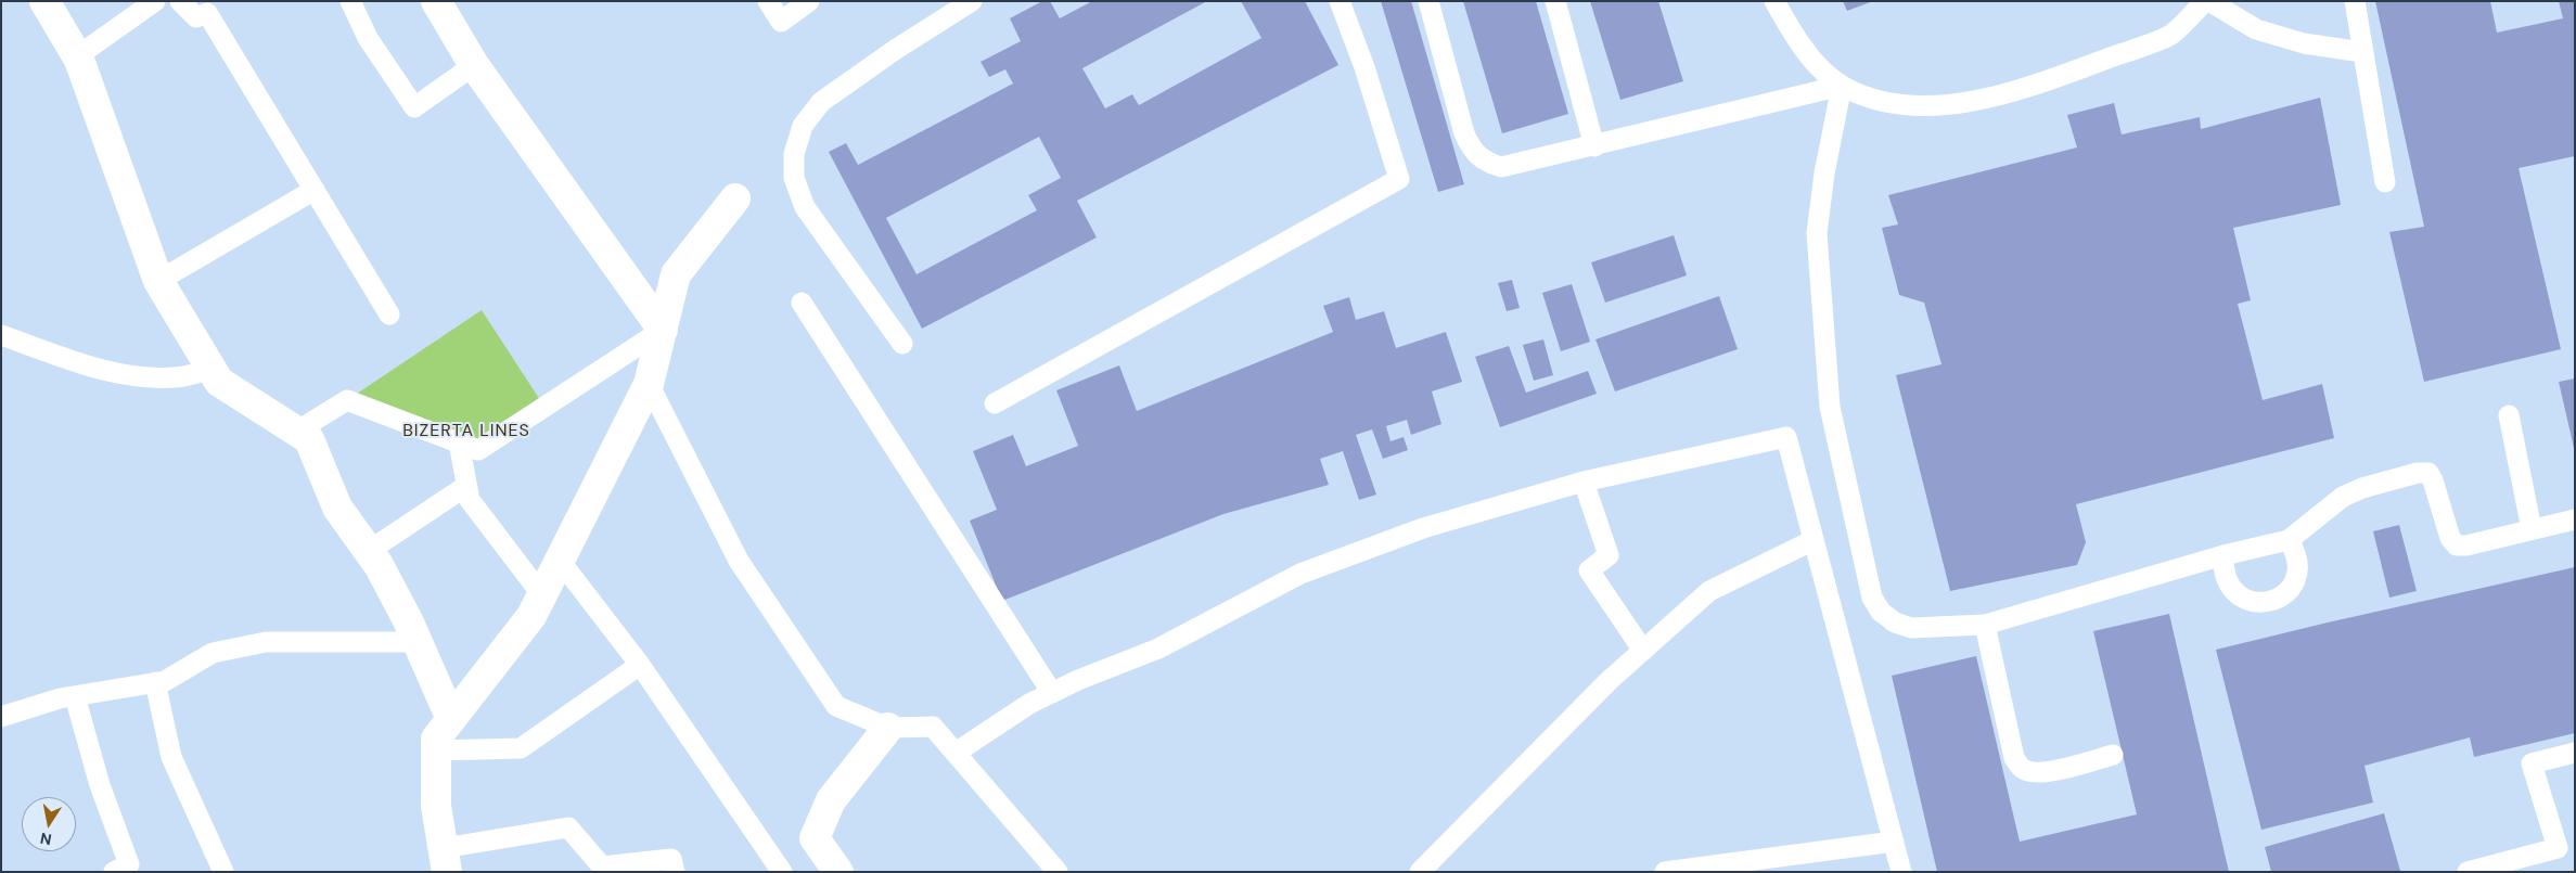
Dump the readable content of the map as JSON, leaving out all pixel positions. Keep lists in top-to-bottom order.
{
  "districts": ["BIZERTA LINES"],
  "north": "bottom"
}
